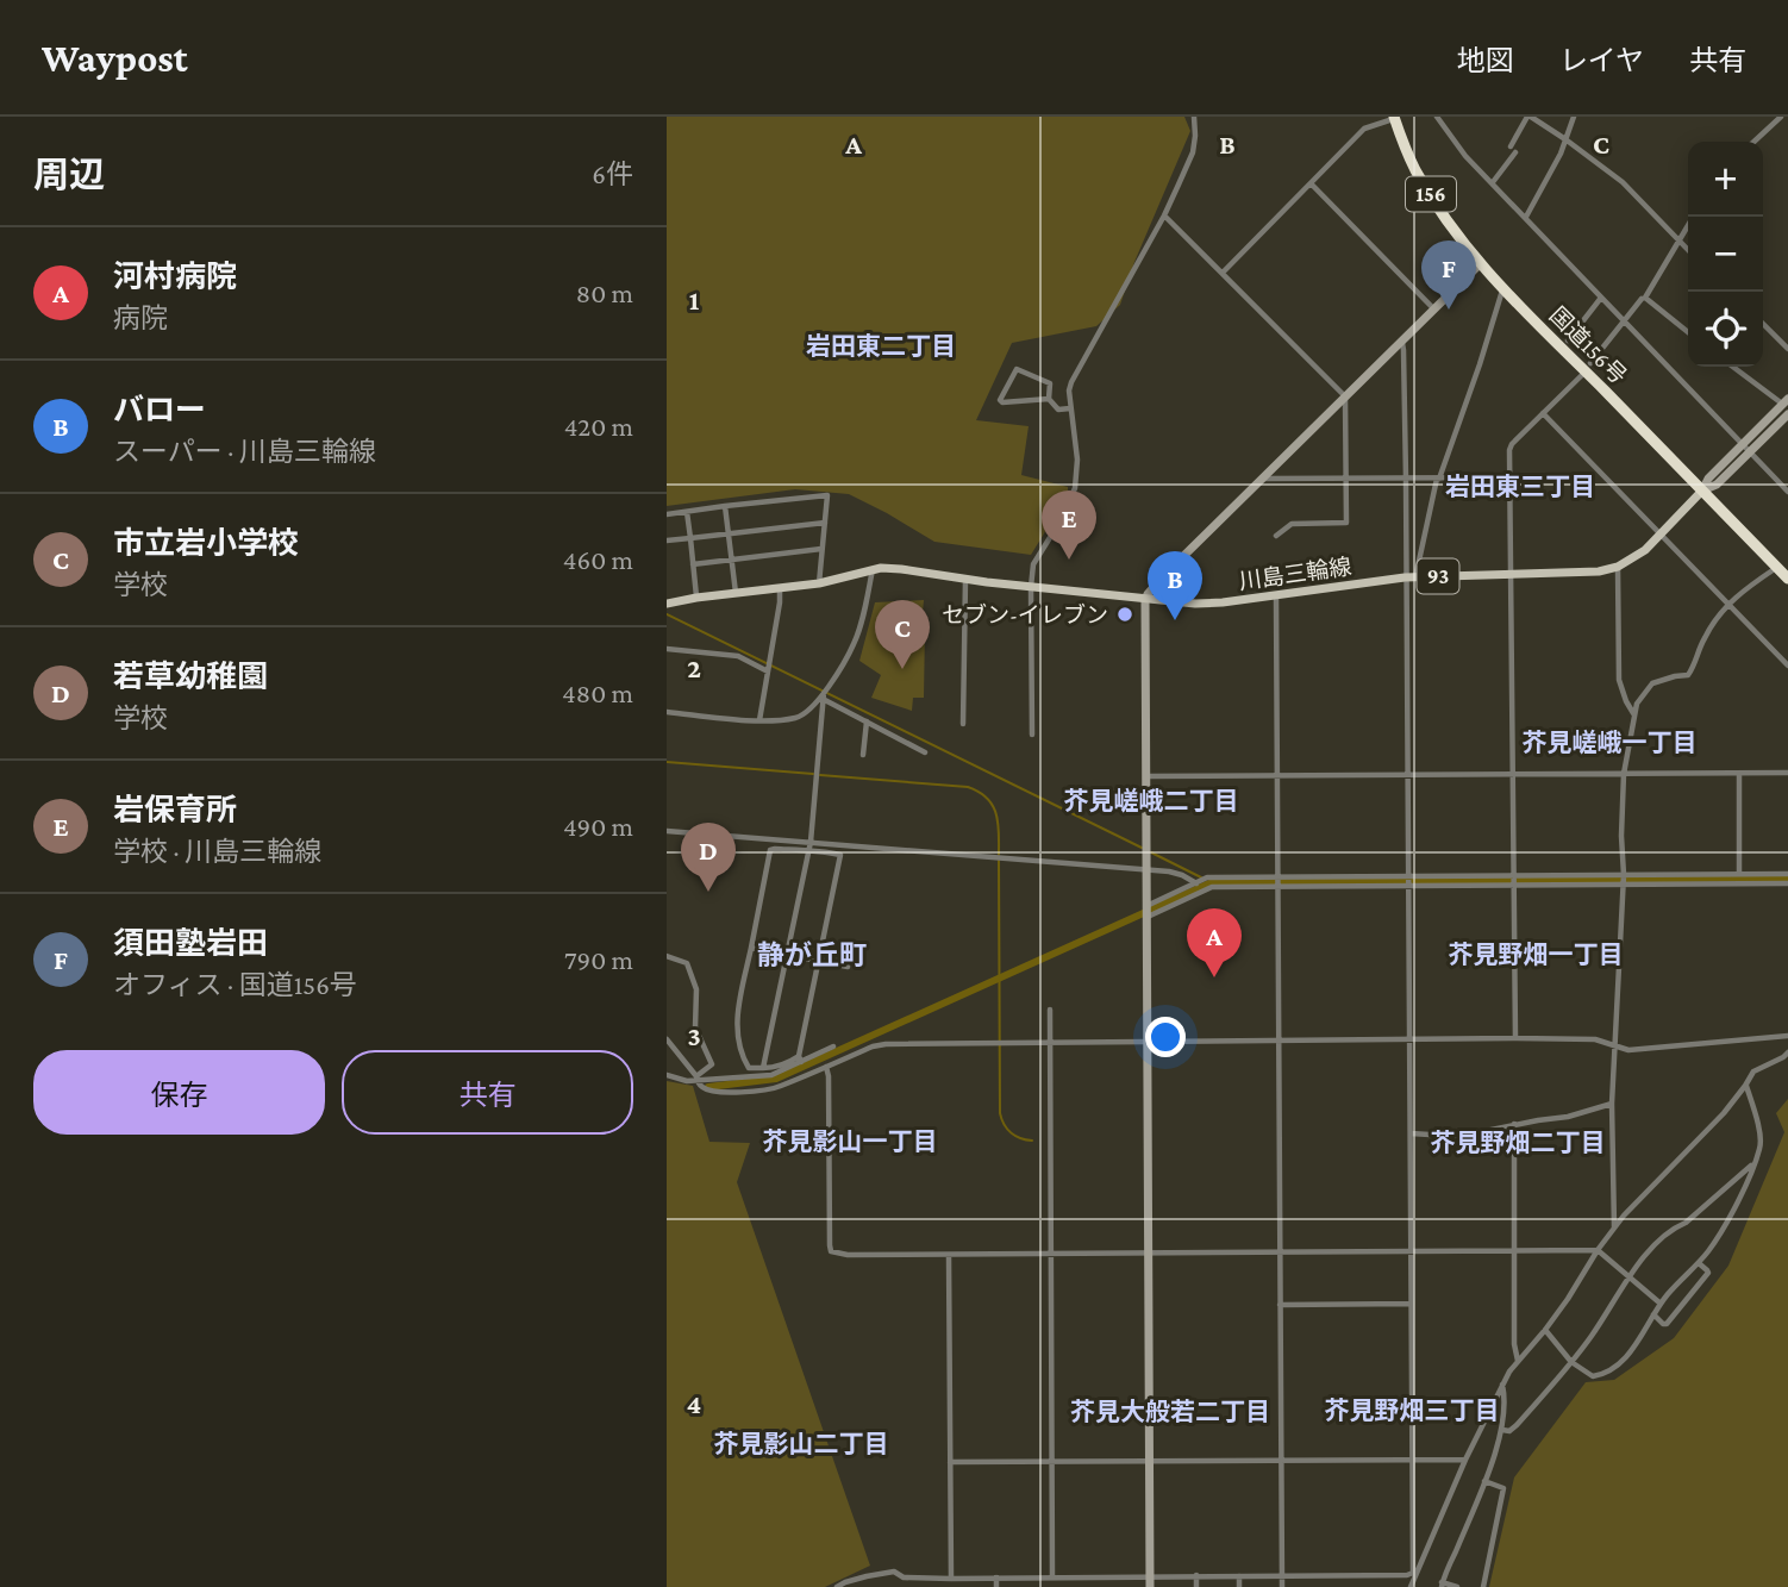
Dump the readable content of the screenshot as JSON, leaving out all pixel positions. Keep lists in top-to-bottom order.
{
  "streets": {
    "highway": ["156", "国道156号"],
    "main road": ["川島三輪線", "93"]
  },
  "crossings": [
    ["国道156号", "川島三輪線"]
  ],
  "districts": [
    "岩田東二丁目",
    "岩田東三丁目",
    "芥見嵯峨一丁目",
    "芥見嵯峨二丁目",
    "静が丘町",
    "芥見野畑一丁目",
    "芥見影山一丁目",
    "芥見野畑二丁目",
    "芥見野畑三丁目",
    "芥見大般若二丁目",
    "芥見影山二丁目"
  ],
  "places": ["セブン-イレブン"],
  "page": {
    "header": "Waypost",
    "nav": ["地図", "レイヤ", "共有"],
    "heading": ["周辺", "6件"],
    "map_buttons": ["+", "−"],
    "list": [
      {
        "mark": "A",
        "name": "河村病院",
        "note": "病院",
        "value": "80 m"
      },
      {
        "mark": "B",
        "name": "バロー",
        "note": "スーパー · 川島三輪線",
        "value": "420 m"
      },
      {
        "mark": "C",
        "name": "市立岩小学校",
        "note": "学校",
        "value": "460 m"
      },
      {
        "mark": "D",
        "name": "若草幼稚園",
        "note": "学校",
        "value": "480 m"
      },
      {
        "mark": "E",
        "name": "岩保育所",
        "note": "学校 · 川島三輪線",
        "value": "490 m"
      },
      {
        "mark": "F",
        "name": "須田塾岩田",
        "note": "オフィス · 国道156号",
        "value": "790 m"
      }
    ],
    "pins": [
      "F",
      "E",
      "B",
      "C",
      "D",
      "A"
    ],
    "buttons": ["保存", "共有"]
  },
  "grid": {
    "columns": ["A", "B", "C"],
    "rows": [
      "1",
      "2",
      "3",
      "4"
    ]
  }
}
